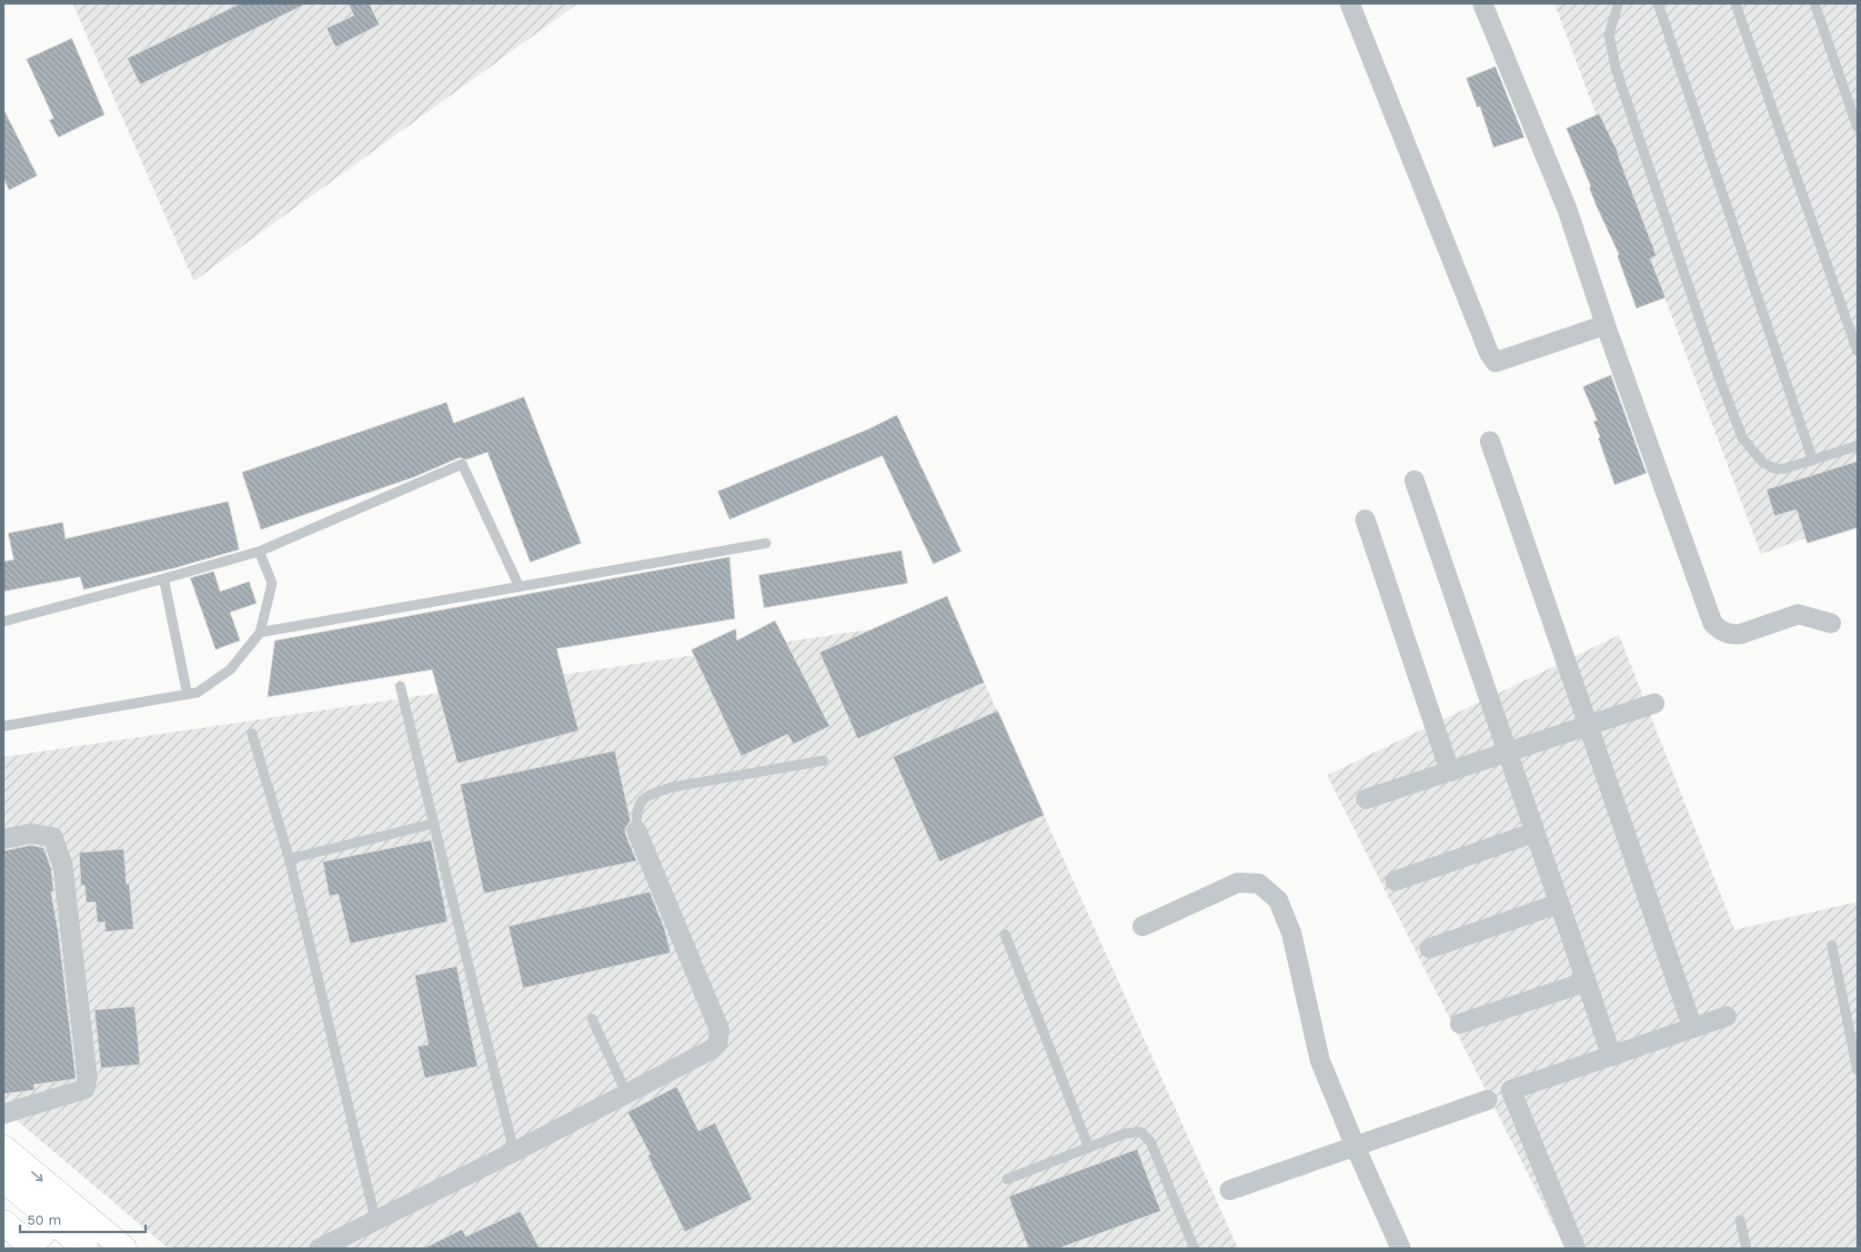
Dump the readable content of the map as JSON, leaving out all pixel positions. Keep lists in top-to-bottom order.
{
  "scale_bar": "50 m"
}
